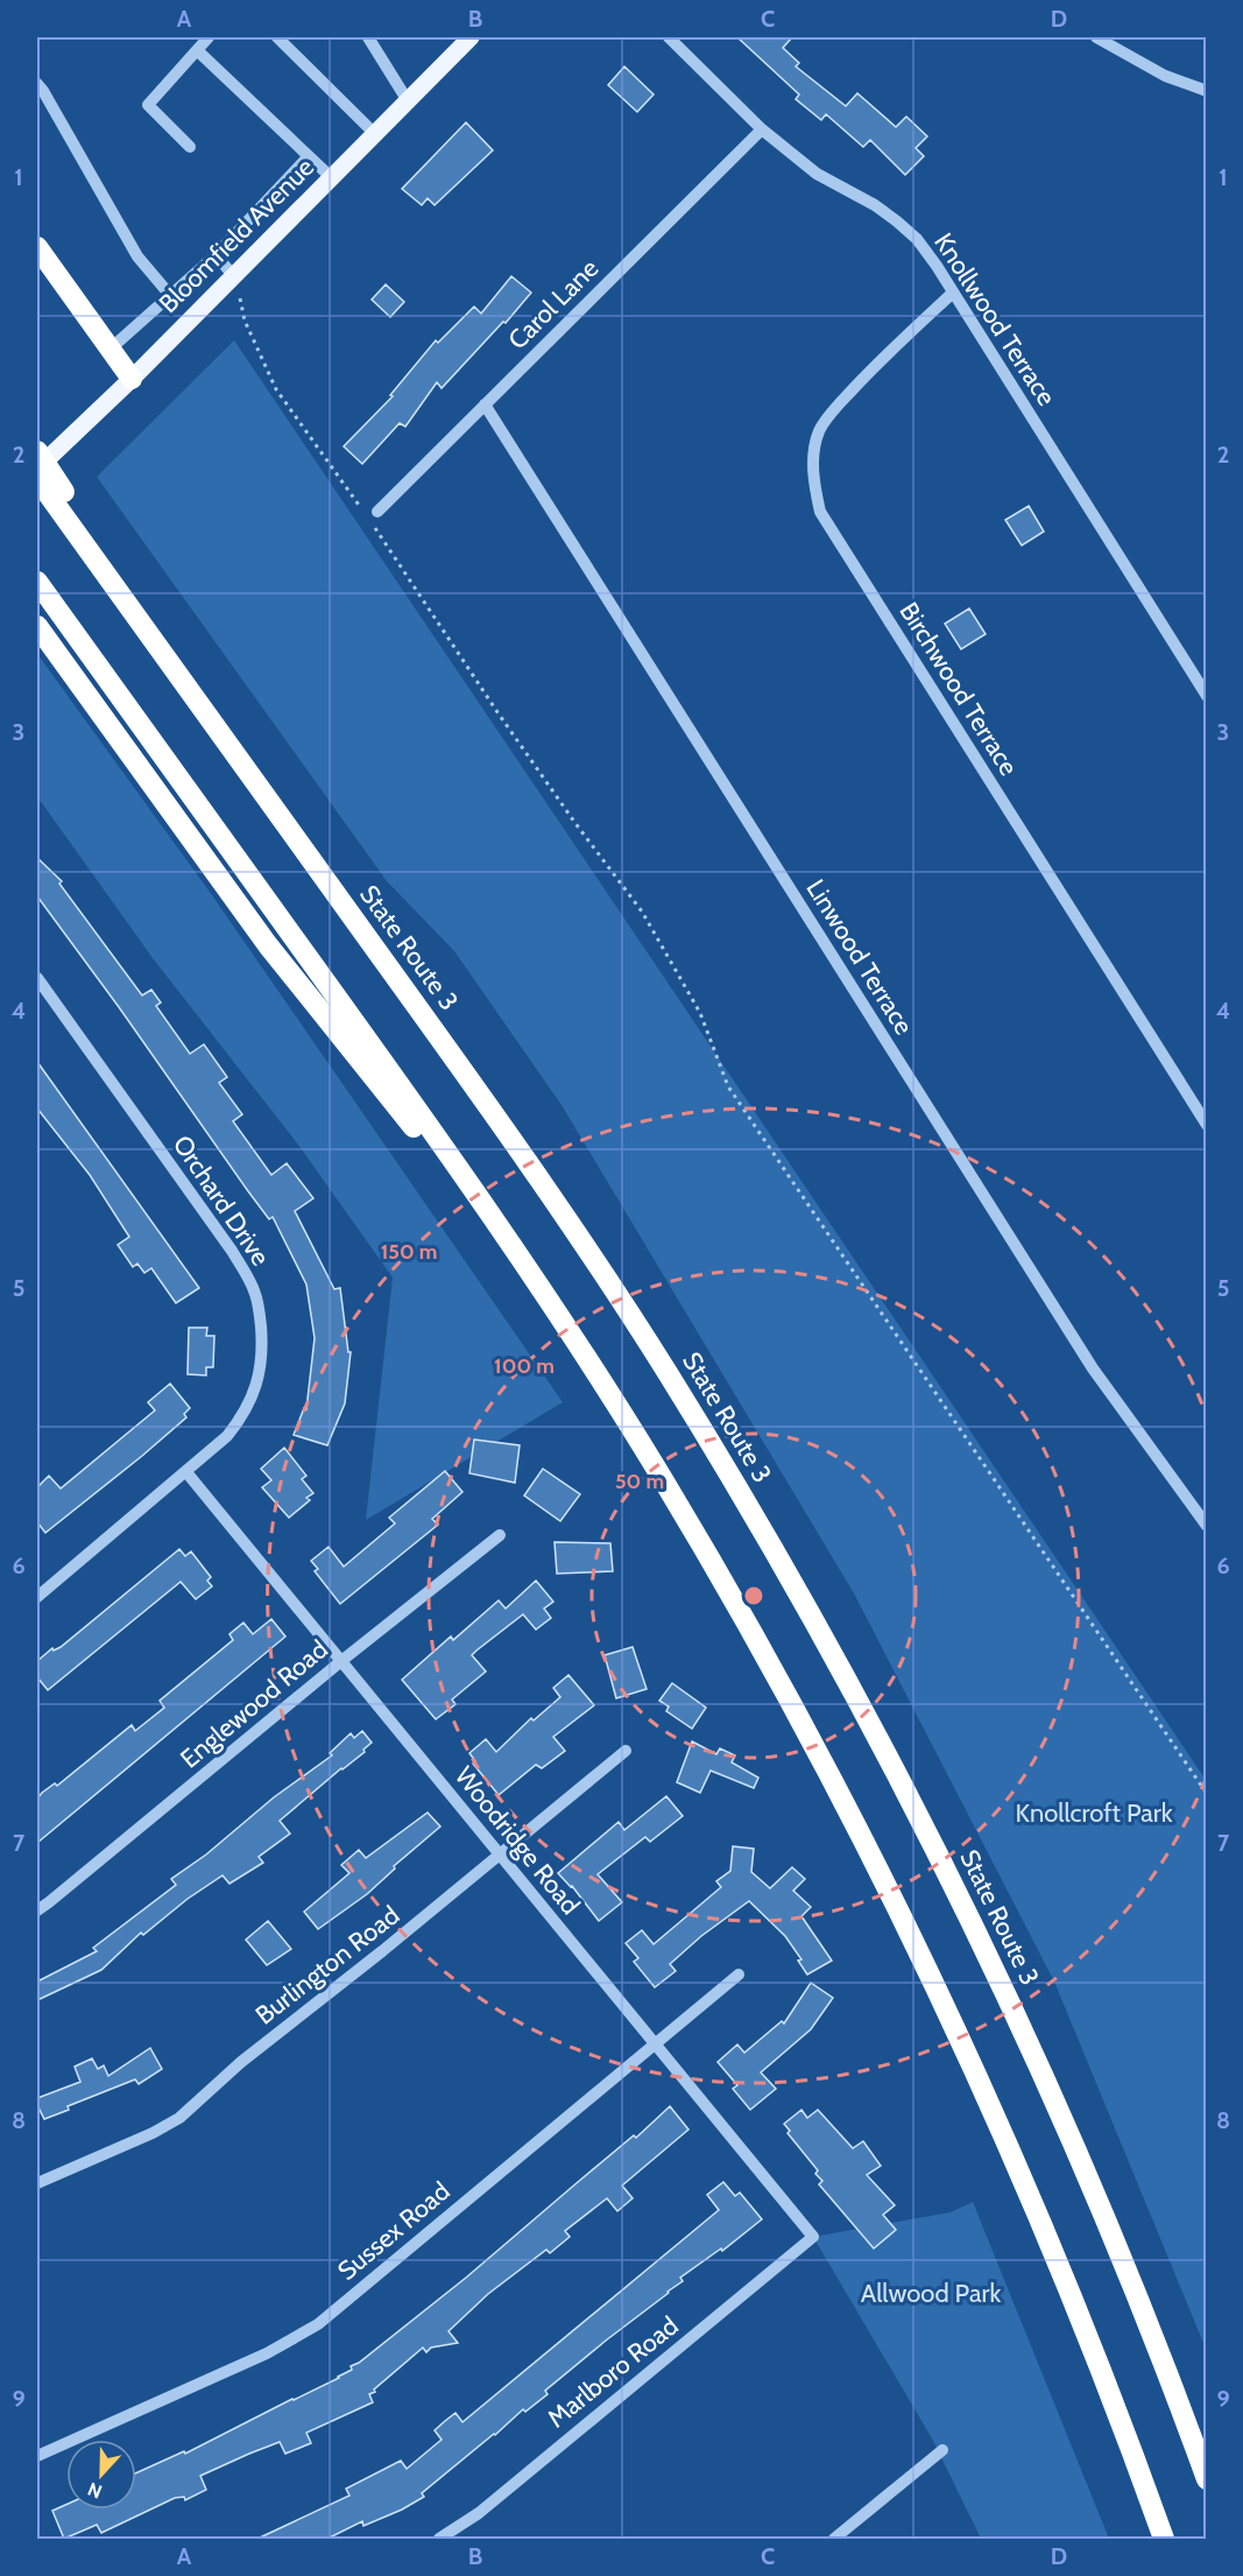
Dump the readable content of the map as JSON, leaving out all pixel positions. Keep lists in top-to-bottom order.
{
  "streets": {
    "highway": ["State Route 3"],
    "main road": ["Bloomfield Avenue"],
    "street": [
      "Carol Lane",
      "Knollwood Terrace",
      "Birchwood Terrace",
      "Linwood Terrace",
      "Orchard Drive",
      "Englewood Road",
      "Woodridge Road",
      "Burlington Road",
      "Sussex Road",
      "Marlboro Road"
    ]
  },
  "crossings": [
    ["Carol Lane", "Knollwood Terrace"],
    ["Carol Lane", "Linwood Terrace"],
    ["Knollwood Terrace", "Birchwood Terrace"],
    ["Orchard Drive", "Woodridge Road"],
    ["Englewood Road", "Woodridge Road"],
    ["Woodridge Road", "Burlington Road"],
    ["Woodridge Road", "Sussex Road"],
    ["Woodridge Road", "Marlboro Road"]
  ],
  "parks": ["Knollcroft Park", "Allwood Park"],
  "north": "bottom",
  "grid": {
    "columns": [
      "A",
      "B",
      "C",
      "D"
    ],
    "rows": [
      "1",
      "2",
      "3",
      "4",
      "5",
      "6",
      "7",
      "8",
      "9"
    ]
  },
  "rings": ["150 m", "100 m", "50 m"]
}
